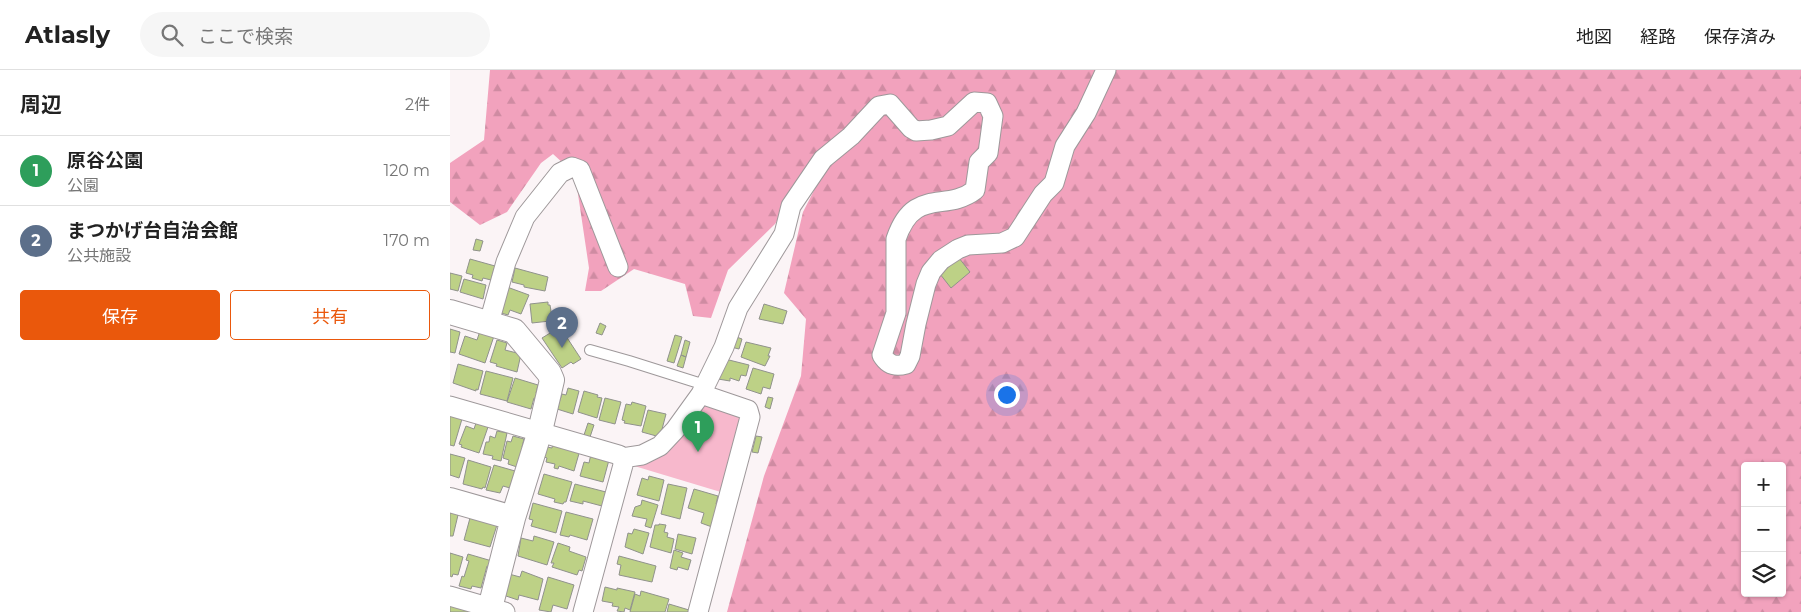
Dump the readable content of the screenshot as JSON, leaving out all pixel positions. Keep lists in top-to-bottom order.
{
  "page": {
    "header": "Atlasly",
    "search": "ここで検索",
    "nav": ["地図", "経路", "保存済み"],
    "heading": ["周辺", "2件"],
    "list": [
      {
        "mark": "1",
        "name": "原谷公園",
        "note": "公園",
        "value": "120 m"
      },
      {
        "mark": "2",
        "name": "まつかげ台自治会館",
        "note": "公共施設",
        "value": "170 m"
      }
    ],
    "buttons": ["保存", "共有"],
    "pins": ["2", "1"],
    "map_buttons": ["+", "−"]
  }
}
